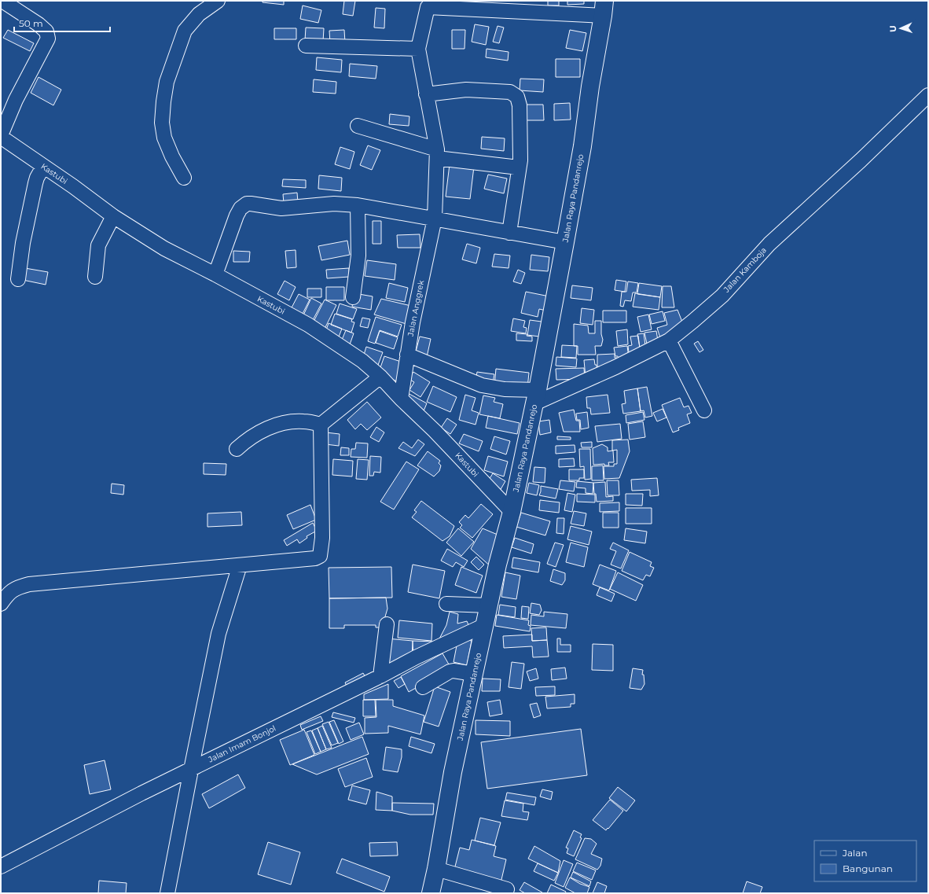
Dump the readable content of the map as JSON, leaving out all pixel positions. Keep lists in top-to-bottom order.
{
  "streets": {
    "main road": ["Jalan Raya Pandanrejo"],
    "street": [
      "Kastubi",
      "Jalan Kamboja",
      "Jalan Anggrek",
      "Jalan Imam Bonjol"
    ]
  },
  "crossings": [
    ["Kastubi", "Jalan Raya Pandanrejo"],
    ["Kastubi", "Jalan Anggrek"],
    ["Jalan Raya Pandanrejo", "Jalan Kamboja"],
    ["Jalan Raya Pandanrejo", "Jalan Imam Bonjol"]
  ],
  "legend": ["Jalan", "Bangunan"],
  "scale_bar": "50 m",
  "north": "left"
}
